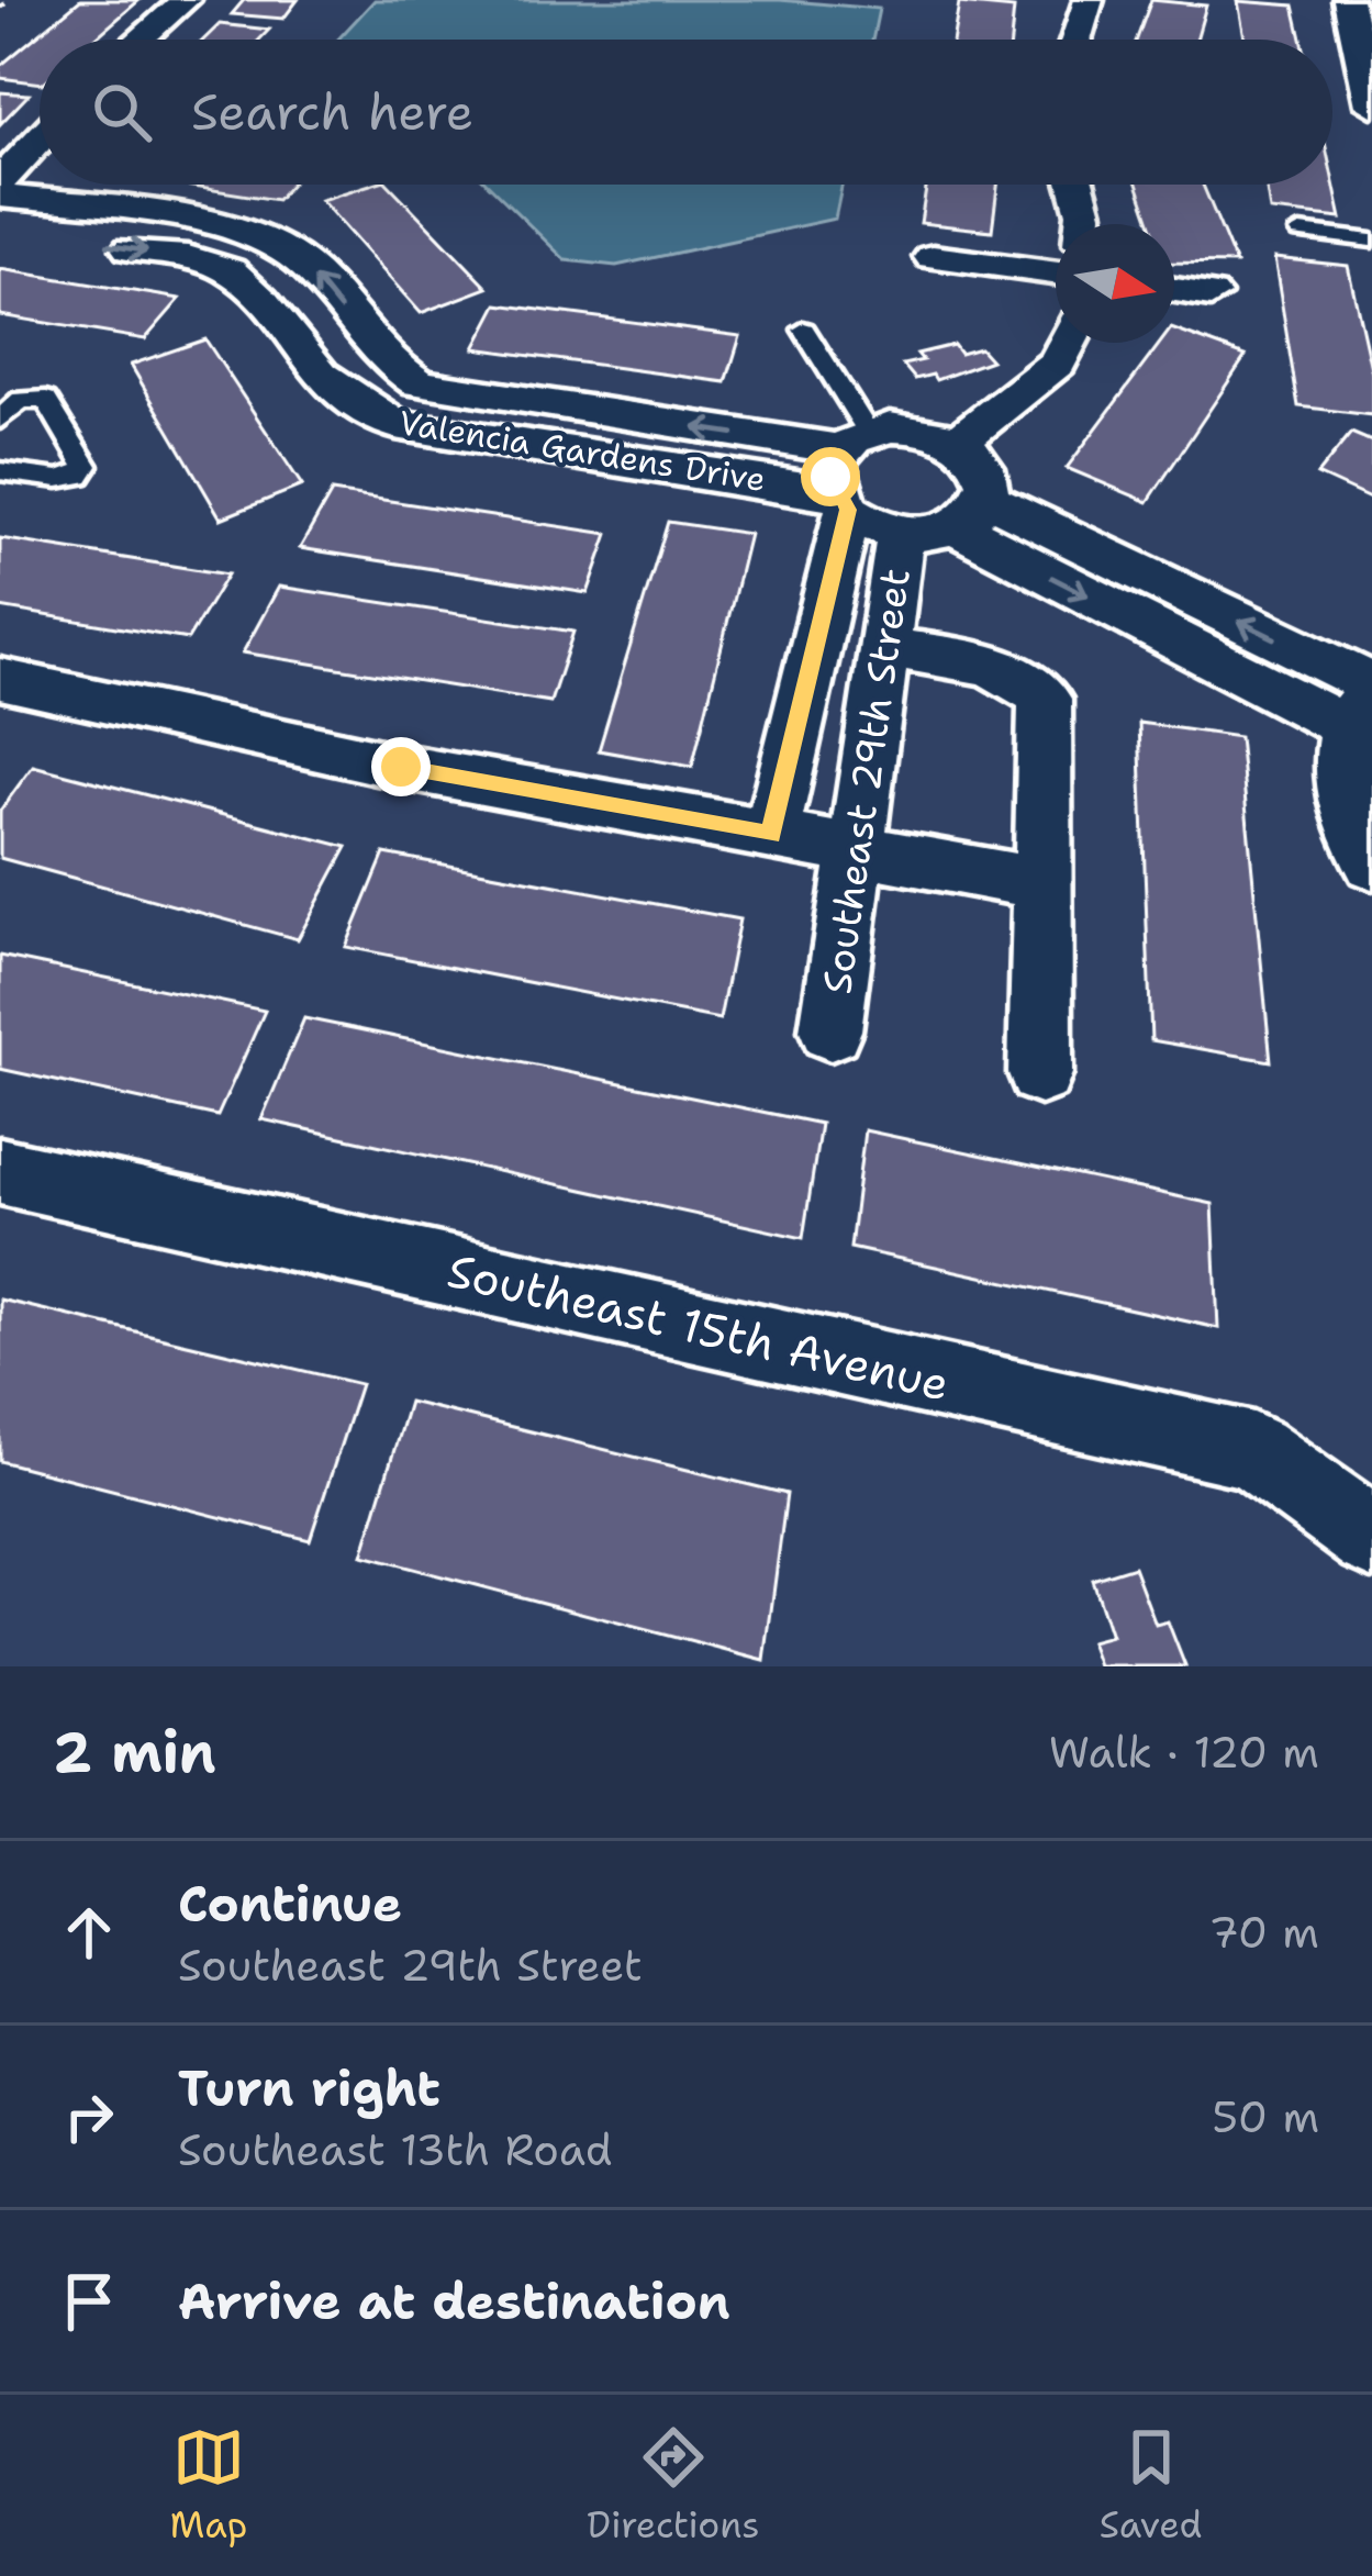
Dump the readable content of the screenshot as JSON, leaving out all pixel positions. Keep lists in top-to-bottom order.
{
  "streets": {
    "street": ["Valencia Gardens Drive", "Southeast 29th Street", "Southeast 15th Avenue"]
  },
  "crossings": [
    ["Valencia Gardens Drive", "Southeast 29th Street"]
  ],
  "north": "right",
  "page": {
    "search": "Search here",
    "heading": ["2 min", "Walk · 120 m"],
    "list": [
      ["Continue", "Southeast 29th Street", "70 m"],
      ["Turn right", "Southeast 13th Road", "50 m"],
      "Arrive at destination"
    ],
    "nav": ["Map", "Directions", "Saved"]
  }
}
